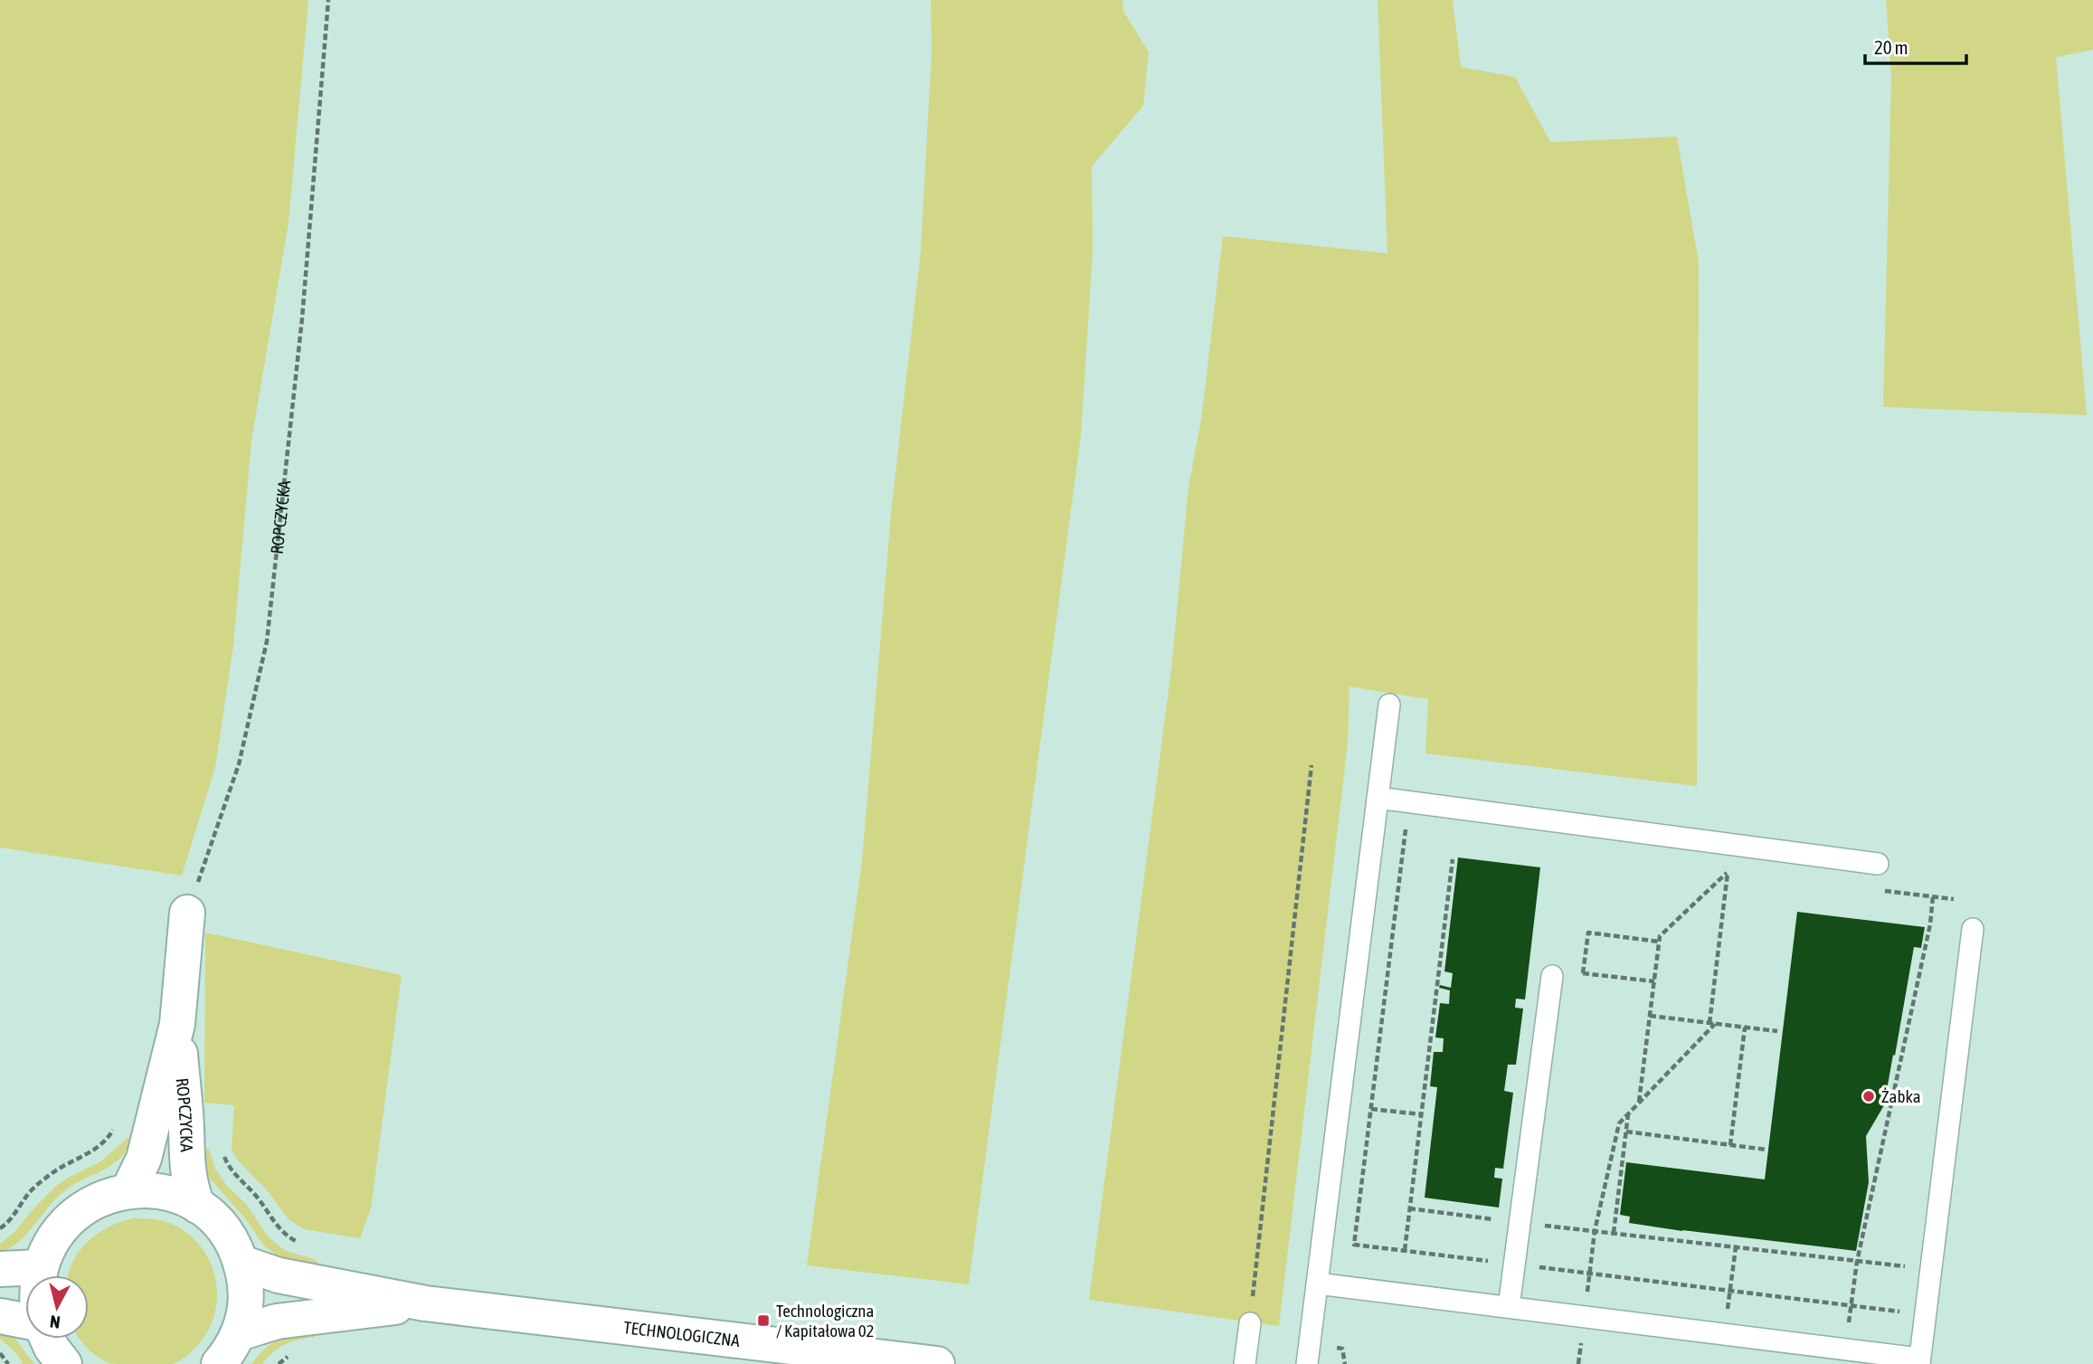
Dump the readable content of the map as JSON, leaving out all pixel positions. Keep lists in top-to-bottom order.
{
  "streets": {
    "street": ["ROPCZYCKA", "TECHNOLOGICZNA"]
  },
  "places": {
    "other": ["Żabka"],
    "transit": ["Technologiczna / Kapitałowa 02"]
  },
  "scale_bar": "20 m",
  "north": "bottom"
}
